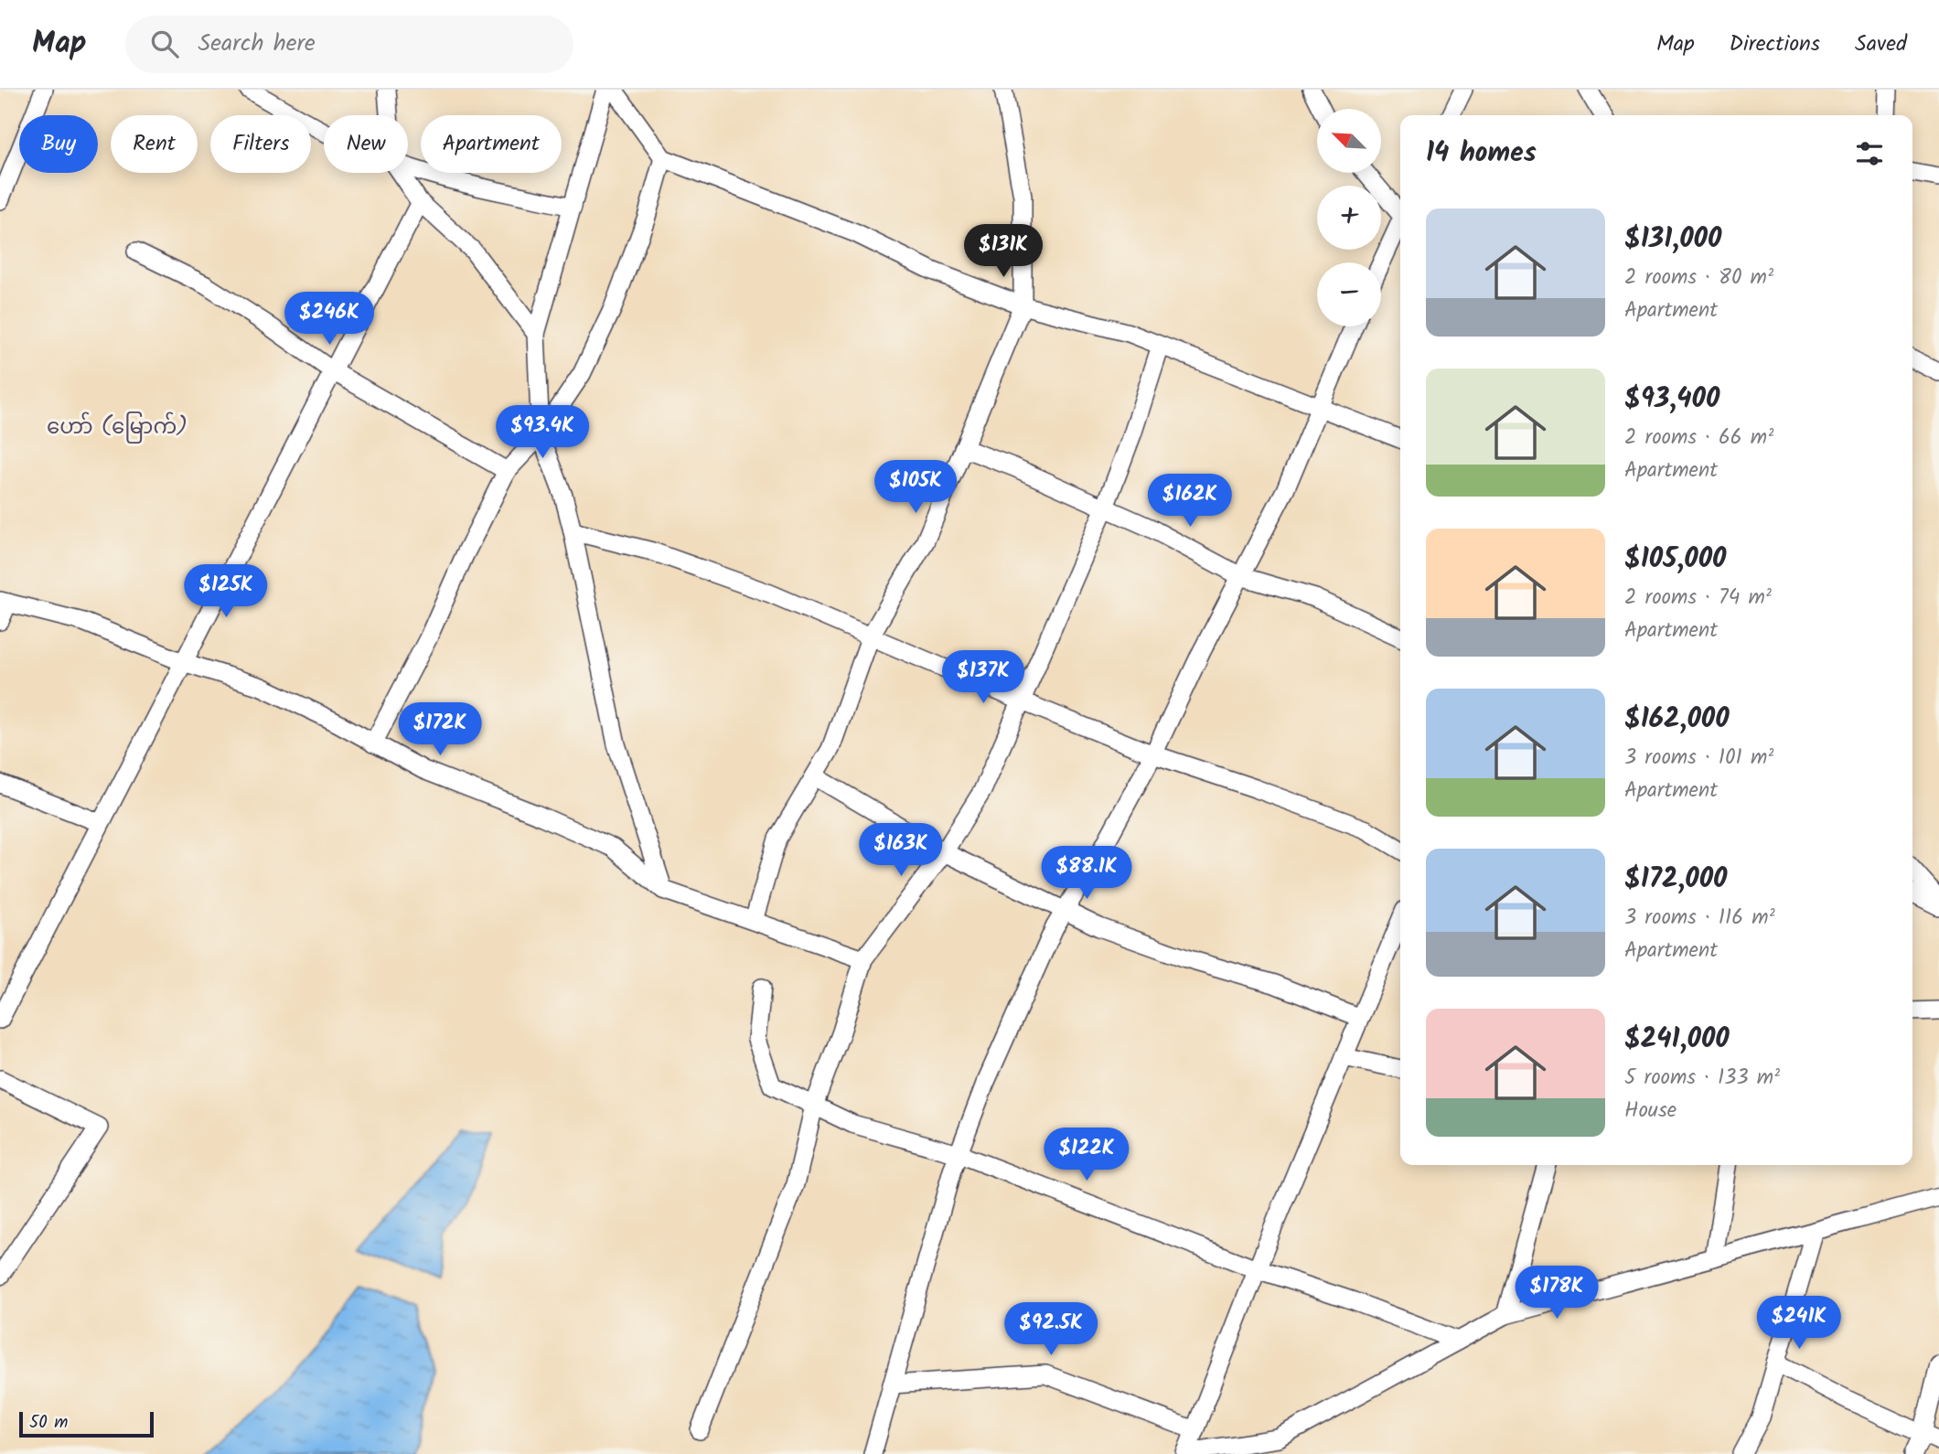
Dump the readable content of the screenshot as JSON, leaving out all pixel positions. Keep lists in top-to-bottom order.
{
  "districts": ["ဟော် (မြောက်)"],
  "scale_bar": "50 m",
  "north": "top left",
  "page": {
    "header": "Map",
    "search": "Search here",
    "nav": ["Map", "Directions", "Saved"],
    "map_buttons": ["+", "−"],
    "chip": [
      "Buy",
      "Rent",
      "Filters",
      "New",
      "Apartment"
    ],
    "heading": "14 homes",
    "list": [
      {
        "name": "$131,000",
        "note": "2 rooms · 80 m² · Apartment"
      },
      {
        "name": "$93,400",
        "note": "2 rooms · 66 m² · Apartment"
      },
      {
        "name": "$105,000",
        "note": "2 rooms · 74 m² · Apartment"
      },
      {
        "name": "$162,000",
        "note": "3 rooms · 101 m² · Apartment"
      },
      {
        "name": "$172,000",
        "note": "3 rooms · 116 m² · Apartment"
      },
      {
        "name": "$241,000",
        "note": "5 rooms · 133 m² · House"
      }
    ],
    "price": [
      "$131K",
      "$246K",
      "$93.4K",
      "$105K",
      "$162K",
      "$125K",
      "$137K",
      "$172K",
      "$163K",
      "$88.1K",
      "$122K",
      "$178K",
      "$241K",
      "$92.5K"
    ],
    "scale": "50 m"
  }
}
